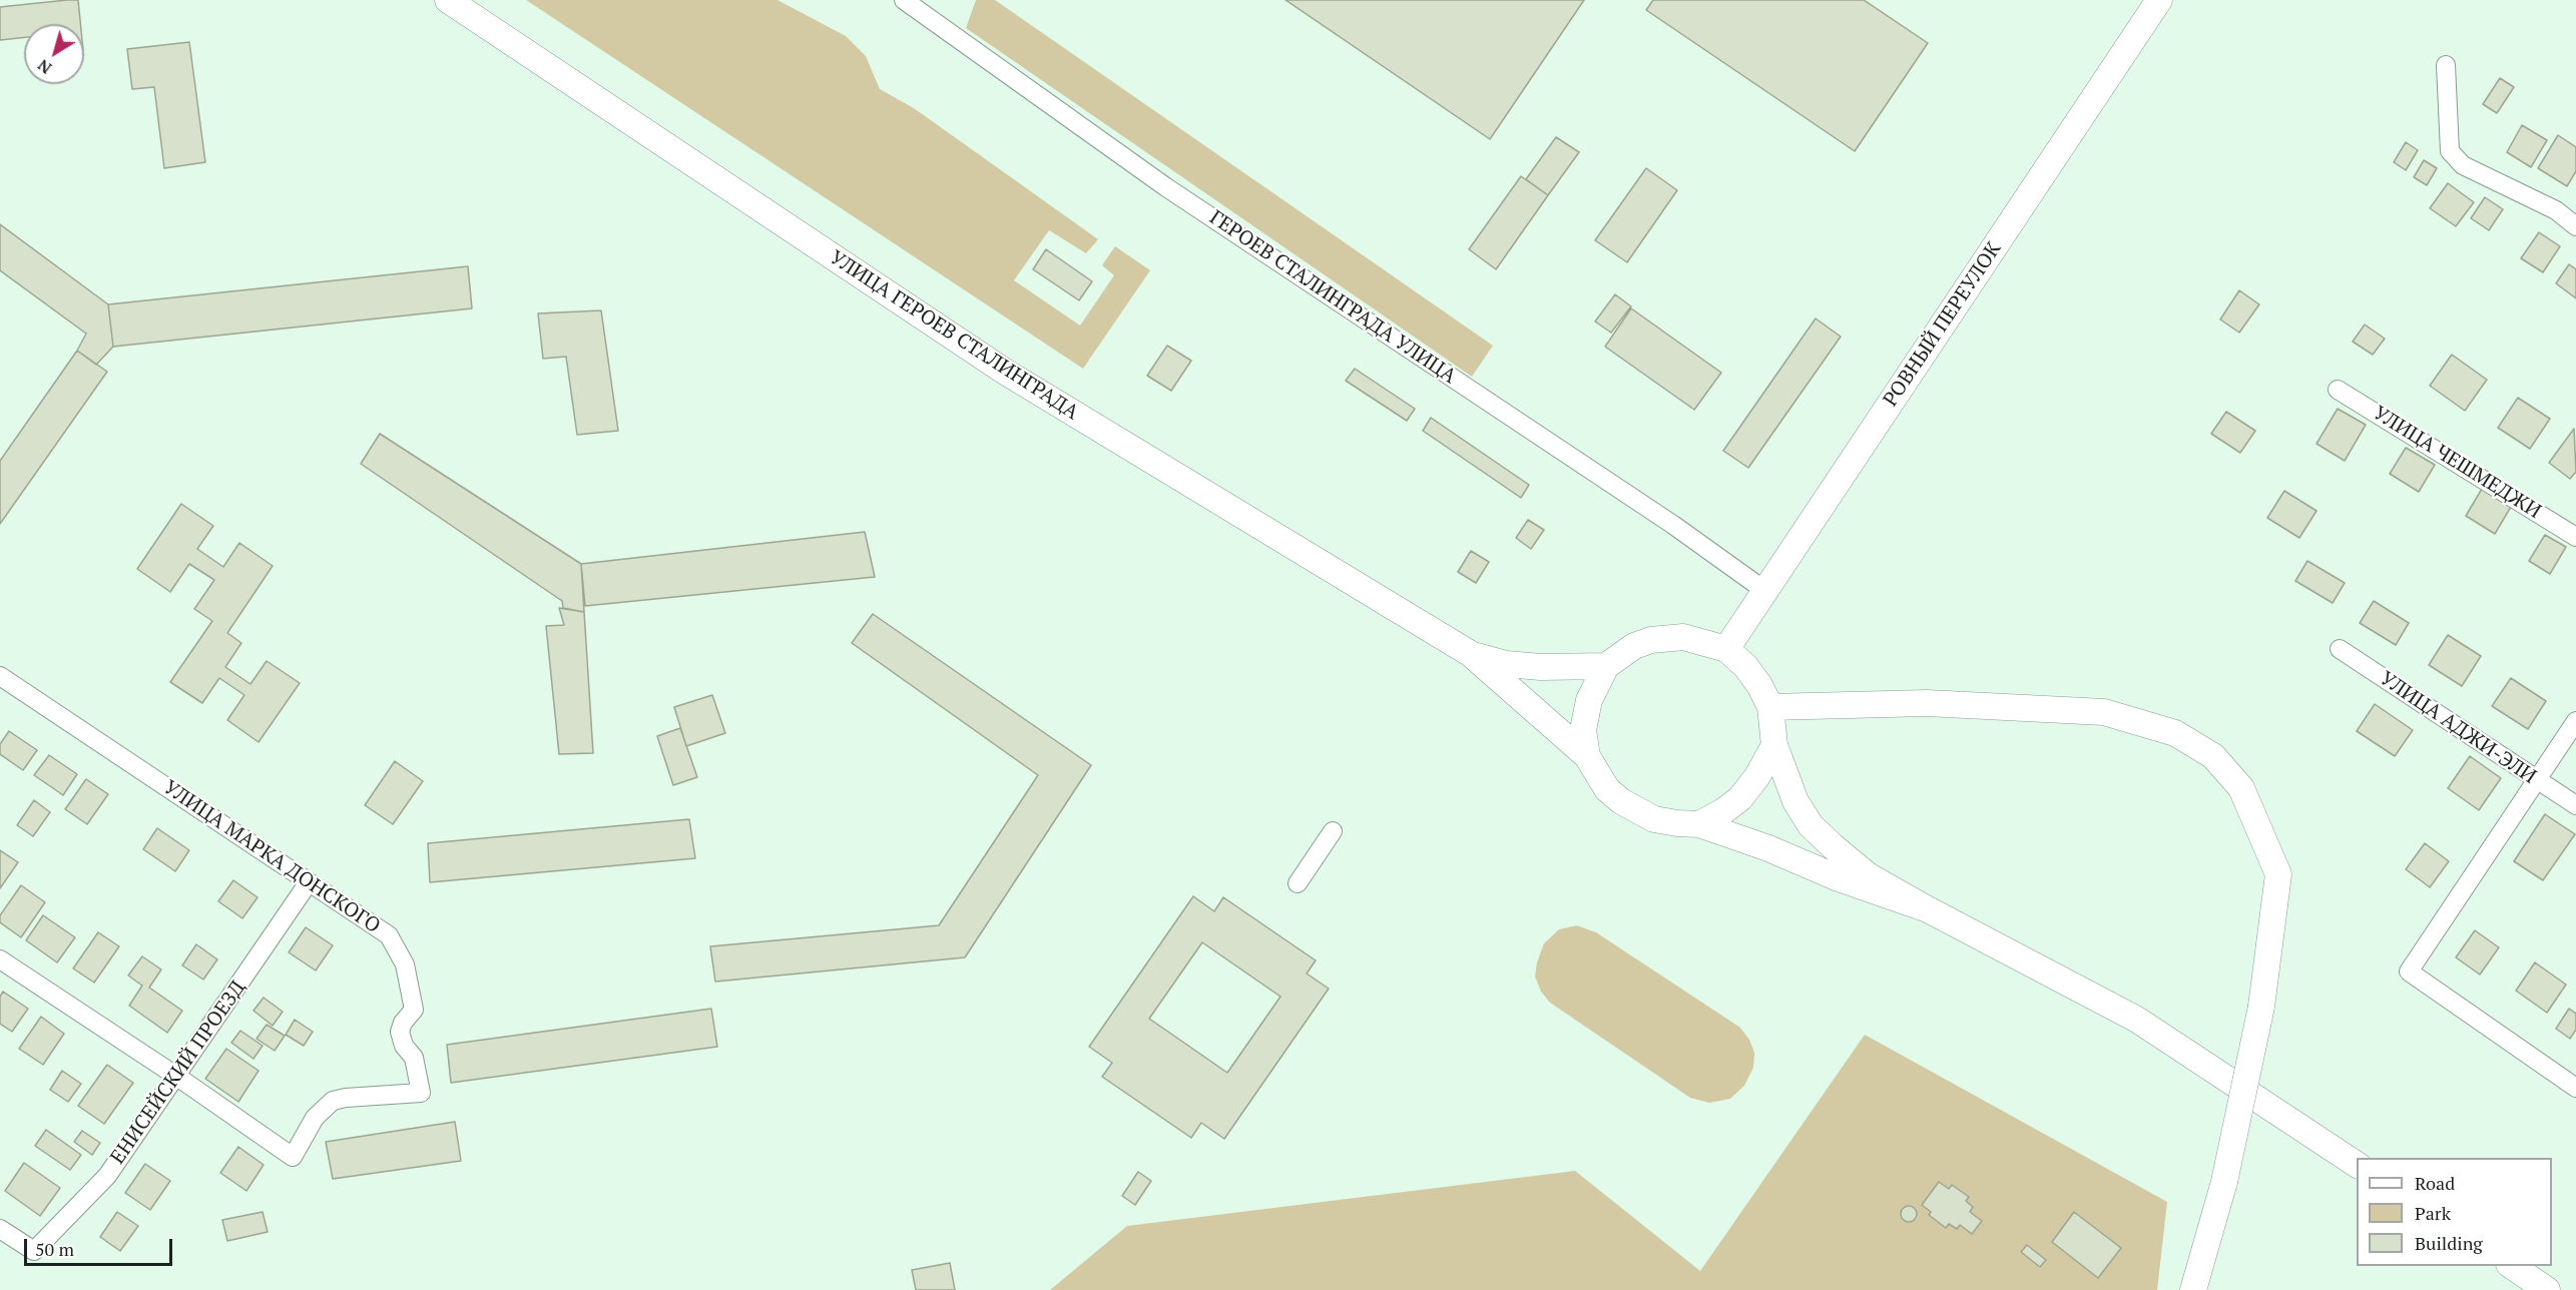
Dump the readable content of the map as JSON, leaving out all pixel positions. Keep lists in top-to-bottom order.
{
  "streets": {
    "main road": ["РОВНЫЙ ПЕРЕУЛОК", "УЛИЦА ГЕРОЕВ СТАЛИНГРАДА"],
    "street": [
      "ГЕРОЕВ СТАЛИНГРАДА УЛИЦА",
      "УЛИЦА ЧЕШМЕДЖИ",
      "УЛИЦА АДЖИ-ЭЛИ",
      "УЛИЦА МАРКА ДОНСКОГО",
      "ЕНИСЕЙСКИЙ ПРОЕЗД"
    ]
  },
  "crossings": [
    ["ГЕРОЕВ СТАЛИНГРАДА УЛИЦА", "РОВНЫЙ ПЕРЕУЛОК"],
    ["РОВНЫЙ ПЕРЕУЛОК", "УЛИЦА ГЕРОЕВ СТАЛИНГРАДА"],
    ["УЛИЦА МАРКА ДОНСКОГО", "ЕНИСЕЙСКИЙ ПРОЕЗД"]
  ],
  "legend": ["Road", "Park", "Building"],
  "scale_bar": "50 m",
  "north": "bottom left"
}
